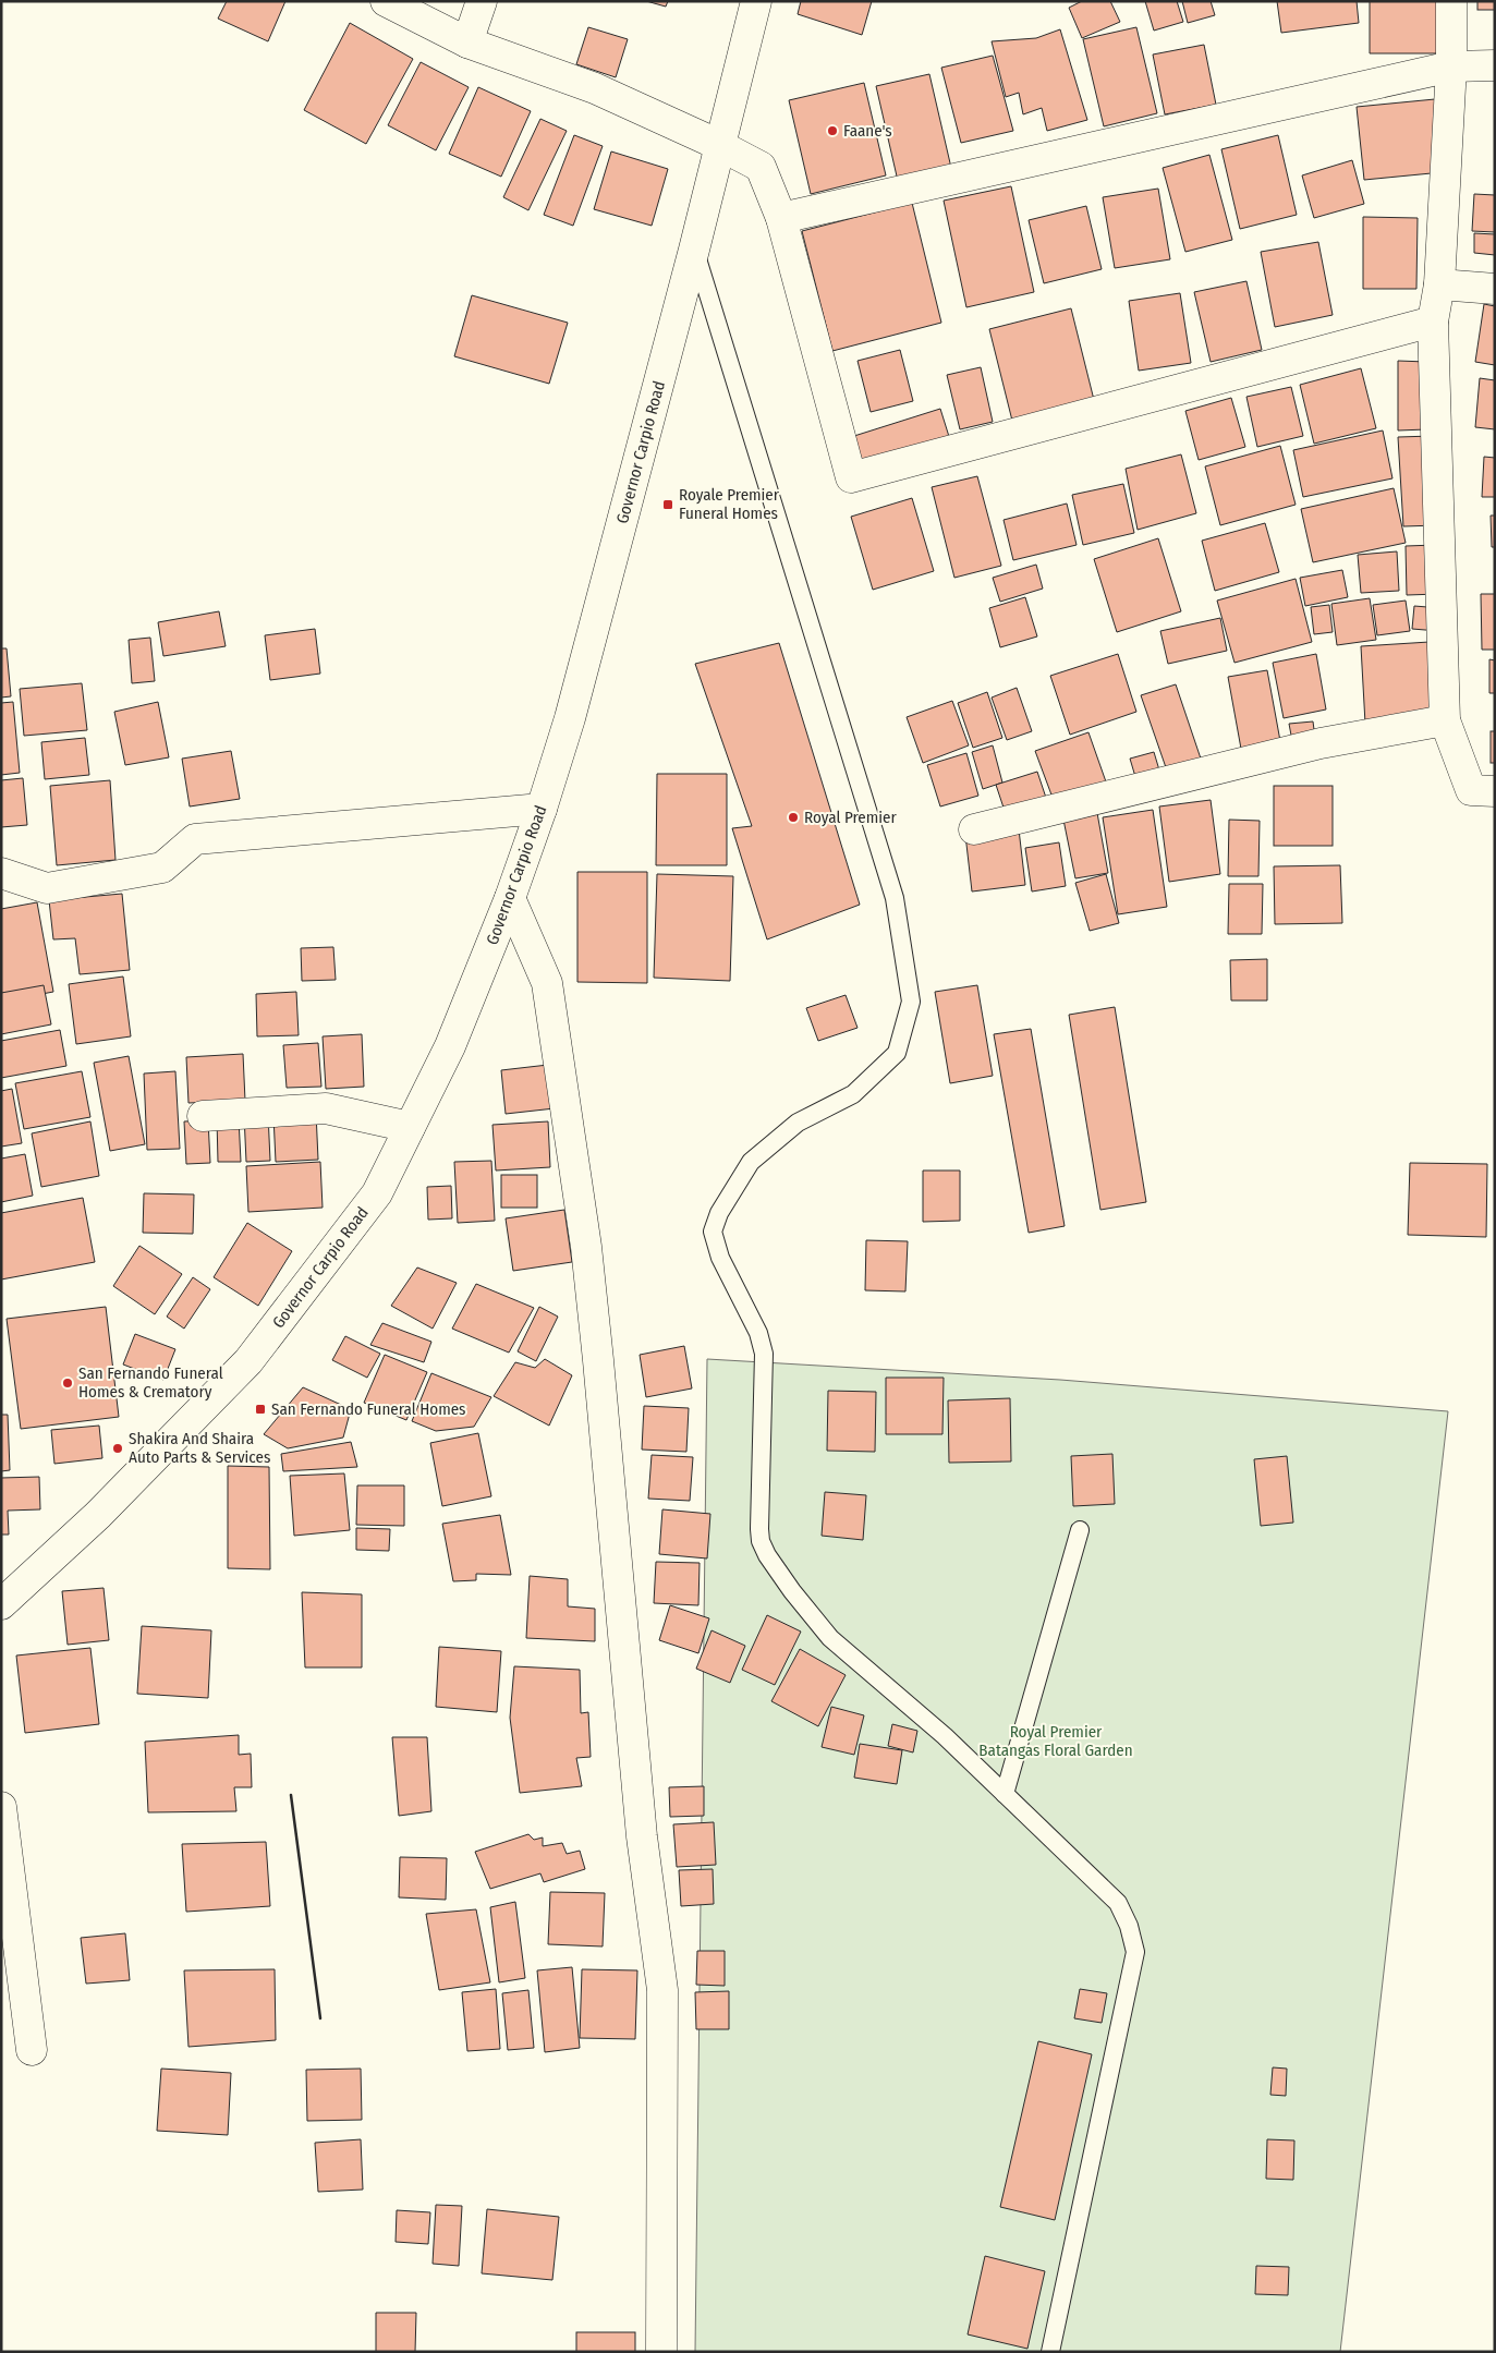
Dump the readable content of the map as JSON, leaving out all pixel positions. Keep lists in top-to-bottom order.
{
  "streets": {
    "street": ["Governor Carpio Road"]
  },
  "parks": ["Royal Premier Batangas Floral Garden"],
  "places": {
    "other": [
      "Faane's",
      "Royal Premier",
      "San Fernando Funeral Homes & Crematory",
      "Shakira And Shaira Auto Parts & Services"
    ],
    "transit": ["Royale Premier Funeral Homes", "San Fernando Funeral Homes"]
  }
}
